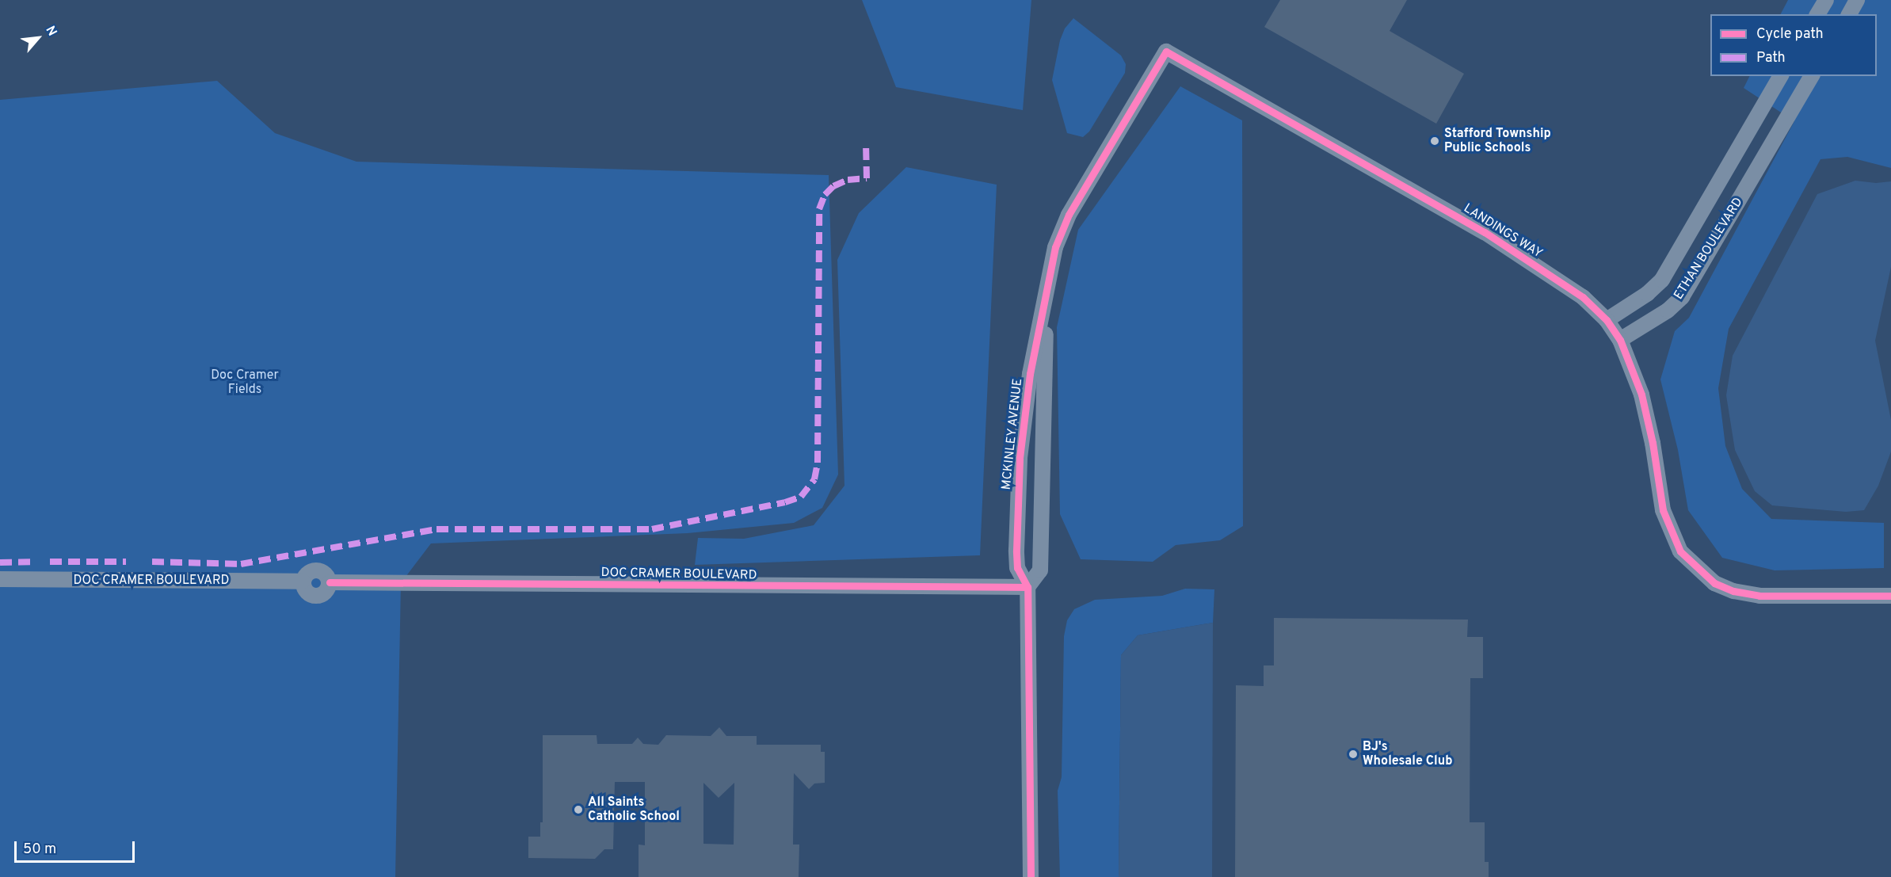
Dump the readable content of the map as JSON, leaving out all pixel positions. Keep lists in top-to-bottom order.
{
  "streets": {
    "street": [
      "LANDINGS WAY",
      "ETHAN BOULEVARD",
      "MCKINLEY AVENUE",
      "DOC CRAMER BOULEVARD"
    ]
  },
  "crossings": [
    ["LANDINGS WAY", "ETHAN BOULEVARD"],
    ["LANDINGS WAY", "MCKINLEY AVENUE"],
    ["MCKINLEY AVENUE", "DOC CRAMER BOULEVARD"]
  ],
  "parks": ["Doc Cramer Fields"],
  "places": ["Stafford Township Public Schools", "BJ's Wholesale Club", "All Saints Catholic School"],
  "legend": ["Cycle path", "Path"],
  "scale_bar": "50 m",
  "north": "top right"
}
